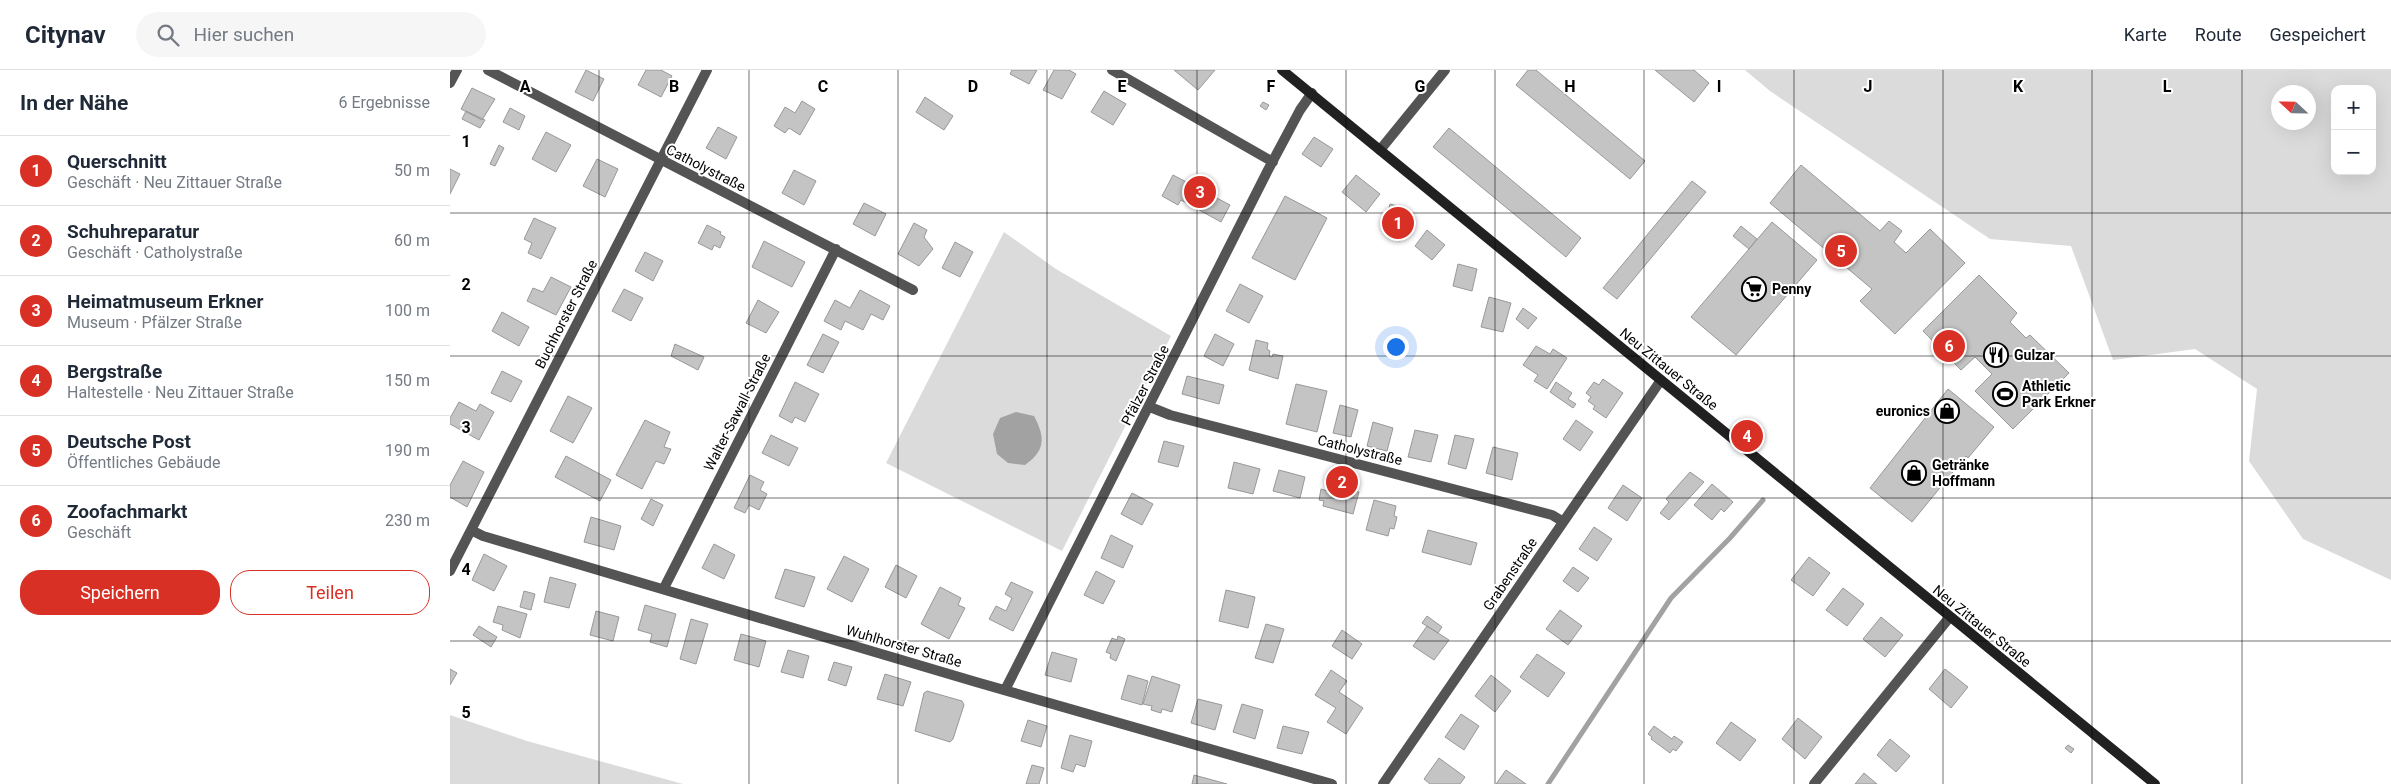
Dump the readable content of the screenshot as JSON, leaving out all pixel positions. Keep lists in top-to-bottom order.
{
  "streets": {
    "main road": ["Neu Zittauer Straße"],
    "street": [
      "Catholystraße",
      "Buchhorster Straße",
      "Pfälzer Straße",
      "Walter-Sawall-Straße",
      "Grabenstraße",
      "Wuhlhorster Straße"
    ]
  },
  "crossings": [
    ["Catholystraße", "Buchhorster Straße"],
    ["Catholystraße", "Pfälzer Straße"],
    ["Catholystraße", "Walter-Sawall-Straße"],
    ["Catholystraße", "Grabenstraße"],
    ["Buchhorster Straße", "Wuhlhorster Straße"],
    ["Neu Zittauer Straße", "Pfälzer Straße"],
    ["Neu Zittauer Straße", "Grabenstraße"],
    ["Pfälzer Straße", "Wuhlhorster Straße"],
    ["Walter-Sawall-Straße", "Wuhlhorster Straße"]
  ],
  "places": {
    "supermarket": ["Penny"],
    "restaurant": ["Gulzar"],
    "sports": ["Athletic Park Erkner"],
    "shop": ["euronics", "Getränke Hoffmann"]
  },
  "north": "left",
  "page": {
    "header": "Citynav",
    "search": "Hier suchen",
    "nav": ["Karte", "Route", "Gespeichert"],
    "heading": ["In der Nähe", "6 Ergebnisse"],
    "map_buttons": ["+", "−"],
    "list": [
      {
        "mark": "1",
        "name": "Querschnitt",
        "note": "Geschäft · Neu Zittauer Straße",
        "value": "50 m"
      },
      {
        "mark": "2",
        "name": "Schuhreparatur",
        "note": "Geschäft · Catholystraße",
        "value": "60 m"
      },
      {
        "mark": "3",
        "name": "Heimatmuseum Erkner",
        "note": "Museum · Pfälzer Straße",
        "value": "100 m"
      },
      {
        "mark": "4",
        "name": "Bergstraße",
        "note": "Haltestelle · Neu Zittauer Straße",
        "value": "150 m"
      },
      {
        "mark": "5",
        "name": "Deutsche Post",
        "note": "Öffentliches Gebäude",
        "value": "190 m"
      },
      {
        "mark": "6",
        "name": "Zoofachmarkt",
        "note": "Geschäft",
        "value": "230 m"
      }
    ],
    "pins": [
      "3",
      "1",
      "5",
      "6",
      "4",
      "2"
    ],
    "buttons": ["Speichern", "Teilen"]
  },
  "grid": {
    "columns": [
      "A",
      "B",
      "C",
      "D",
      "E",
      "F",
      "G",
      "H",
      "I",
      "J",
      "K",
      "L"
    ],
    "rows": [
      "1",
      "2",
      "3",
      "4",
      "5"
    ]
  }
}
